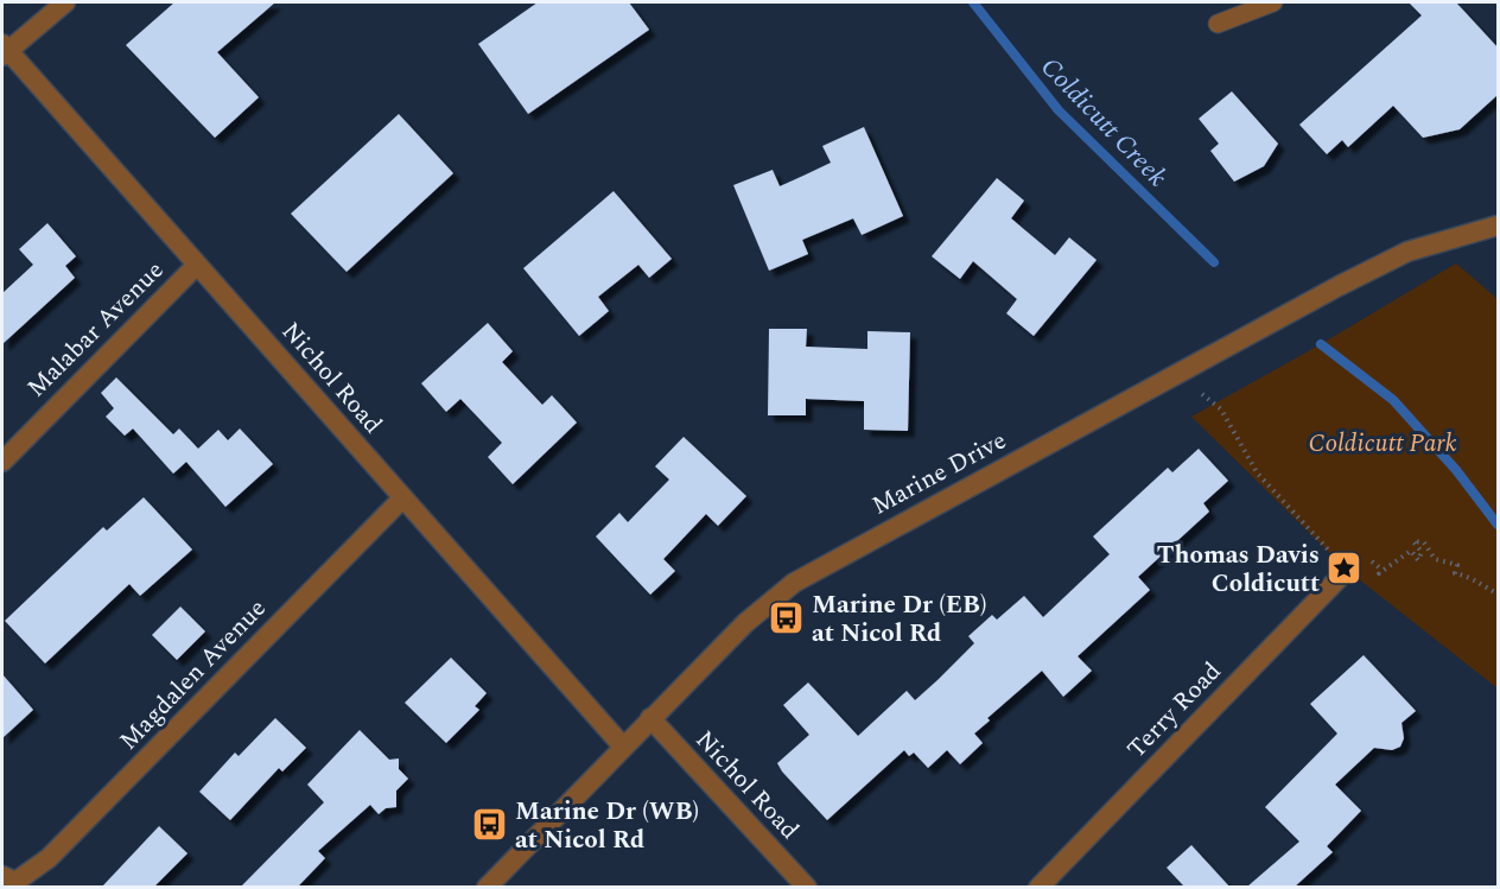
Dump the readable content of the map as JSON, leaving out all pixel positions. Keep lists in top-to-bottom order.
{
  "streets": {
    "street": [
      "Malabar Avenue",
      "Nichol Road",
      "Marine Drive",
      "Magdalen Avenue",
      "Terry Road"
    ]
  },
  "crossings": [
    ["Malabar Avenue", "Nichol Road"],
    ["Nichol Road", "Marine Drive"],
    ["Nichol Road", "Magdalen Avenue"]
  ],
  "water": ["Coldicutt Creek"],
  "parks": ["Coldicutt Park"],
  "places": {
    "place": ["Thomas Davis Coldicutt"],
    "bus stop": ["Marine Dr (EB) at Nicol Rd", "Marine Dr (WB) at Nicol Rd"]
  }
}
